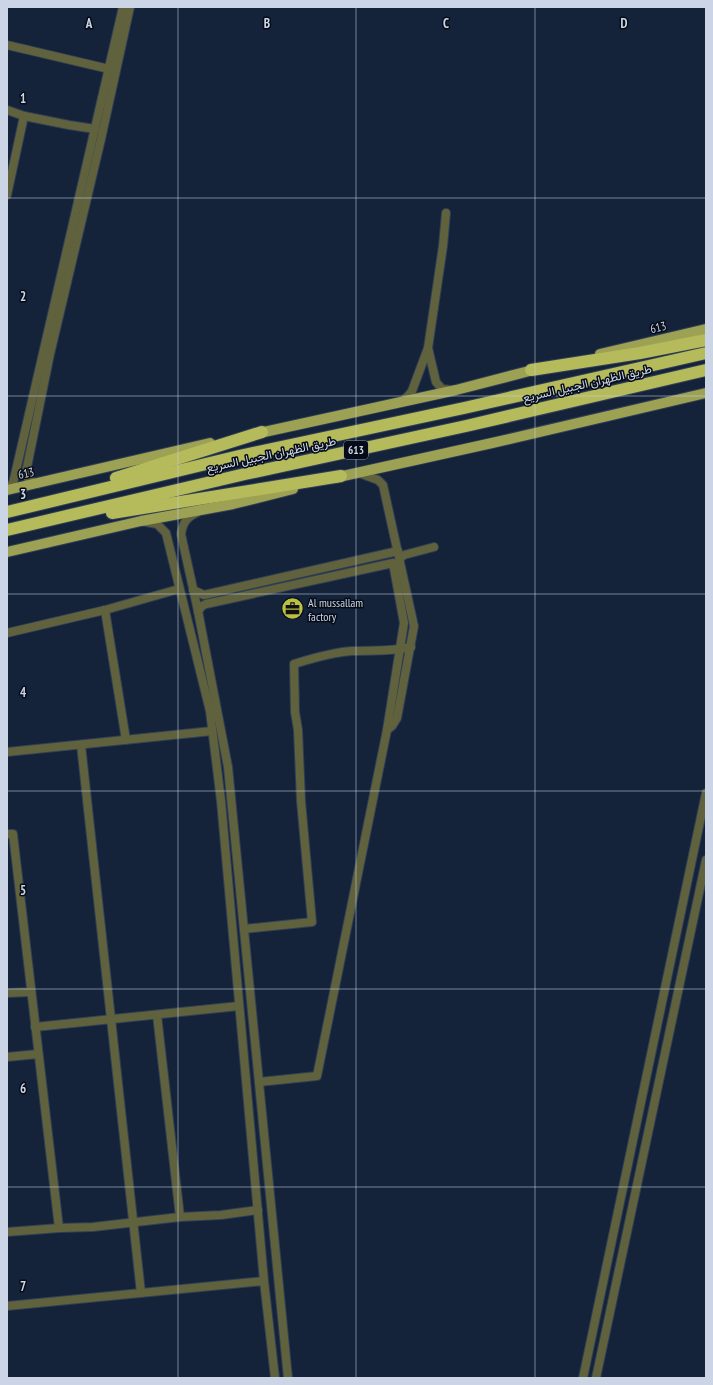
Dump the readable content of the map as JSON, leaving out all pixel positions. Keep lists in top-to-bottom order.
{
  "streets": {
    "highway": ["613", "طريق الظهران الجبيل السريع"]
  },
  "places": {
    "office": ["Al mussallam factory"]
  },
  "grid": {
    "columns": [
      "A",
      "B",
      "C",
      "D"
    ],
    "rows": [
      "1",
      "2",
      "3",
      "4",
      "5",
      "6",
      "7"
    ]
  }
}
